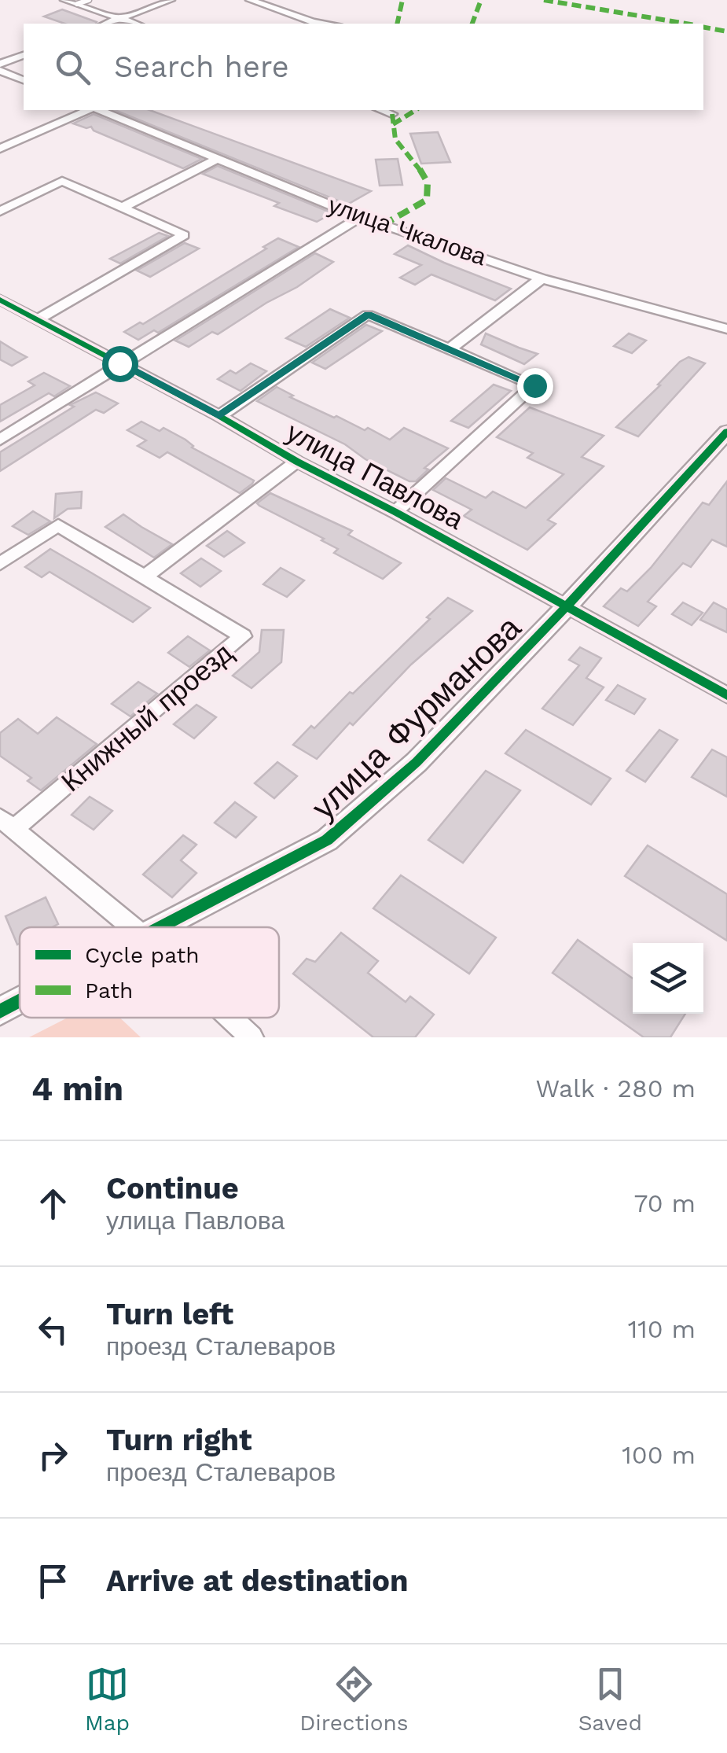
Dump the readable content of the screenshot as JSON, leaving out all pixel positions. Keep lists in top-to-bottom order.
{
  "streets": {
    "street": [
      "улица Чкалова",
      "улица Павлова",
      "Книжный проезд",
      "улица Фурманова"
    ]
  },
  "crossings": [
    ["улица Павлова", "улица Фурманова"]
  ],
  "legend": ["Cycle path", "Path"],
  "page": {
    "search": "Search here",
    "heading": ["4 min", "Walk · 280 m"],
    "list": [
      ["Continue", "улица Павлова", "70 m"],
      ["Turn left", "проезд Сталеваров", "110 m"],
      ["Turn right", "проезд Сталеваров", "100 m"],
      "Arrive at destination"
    ],
    "nav": ["Map", "Directions", "Saved"]
  }
}
